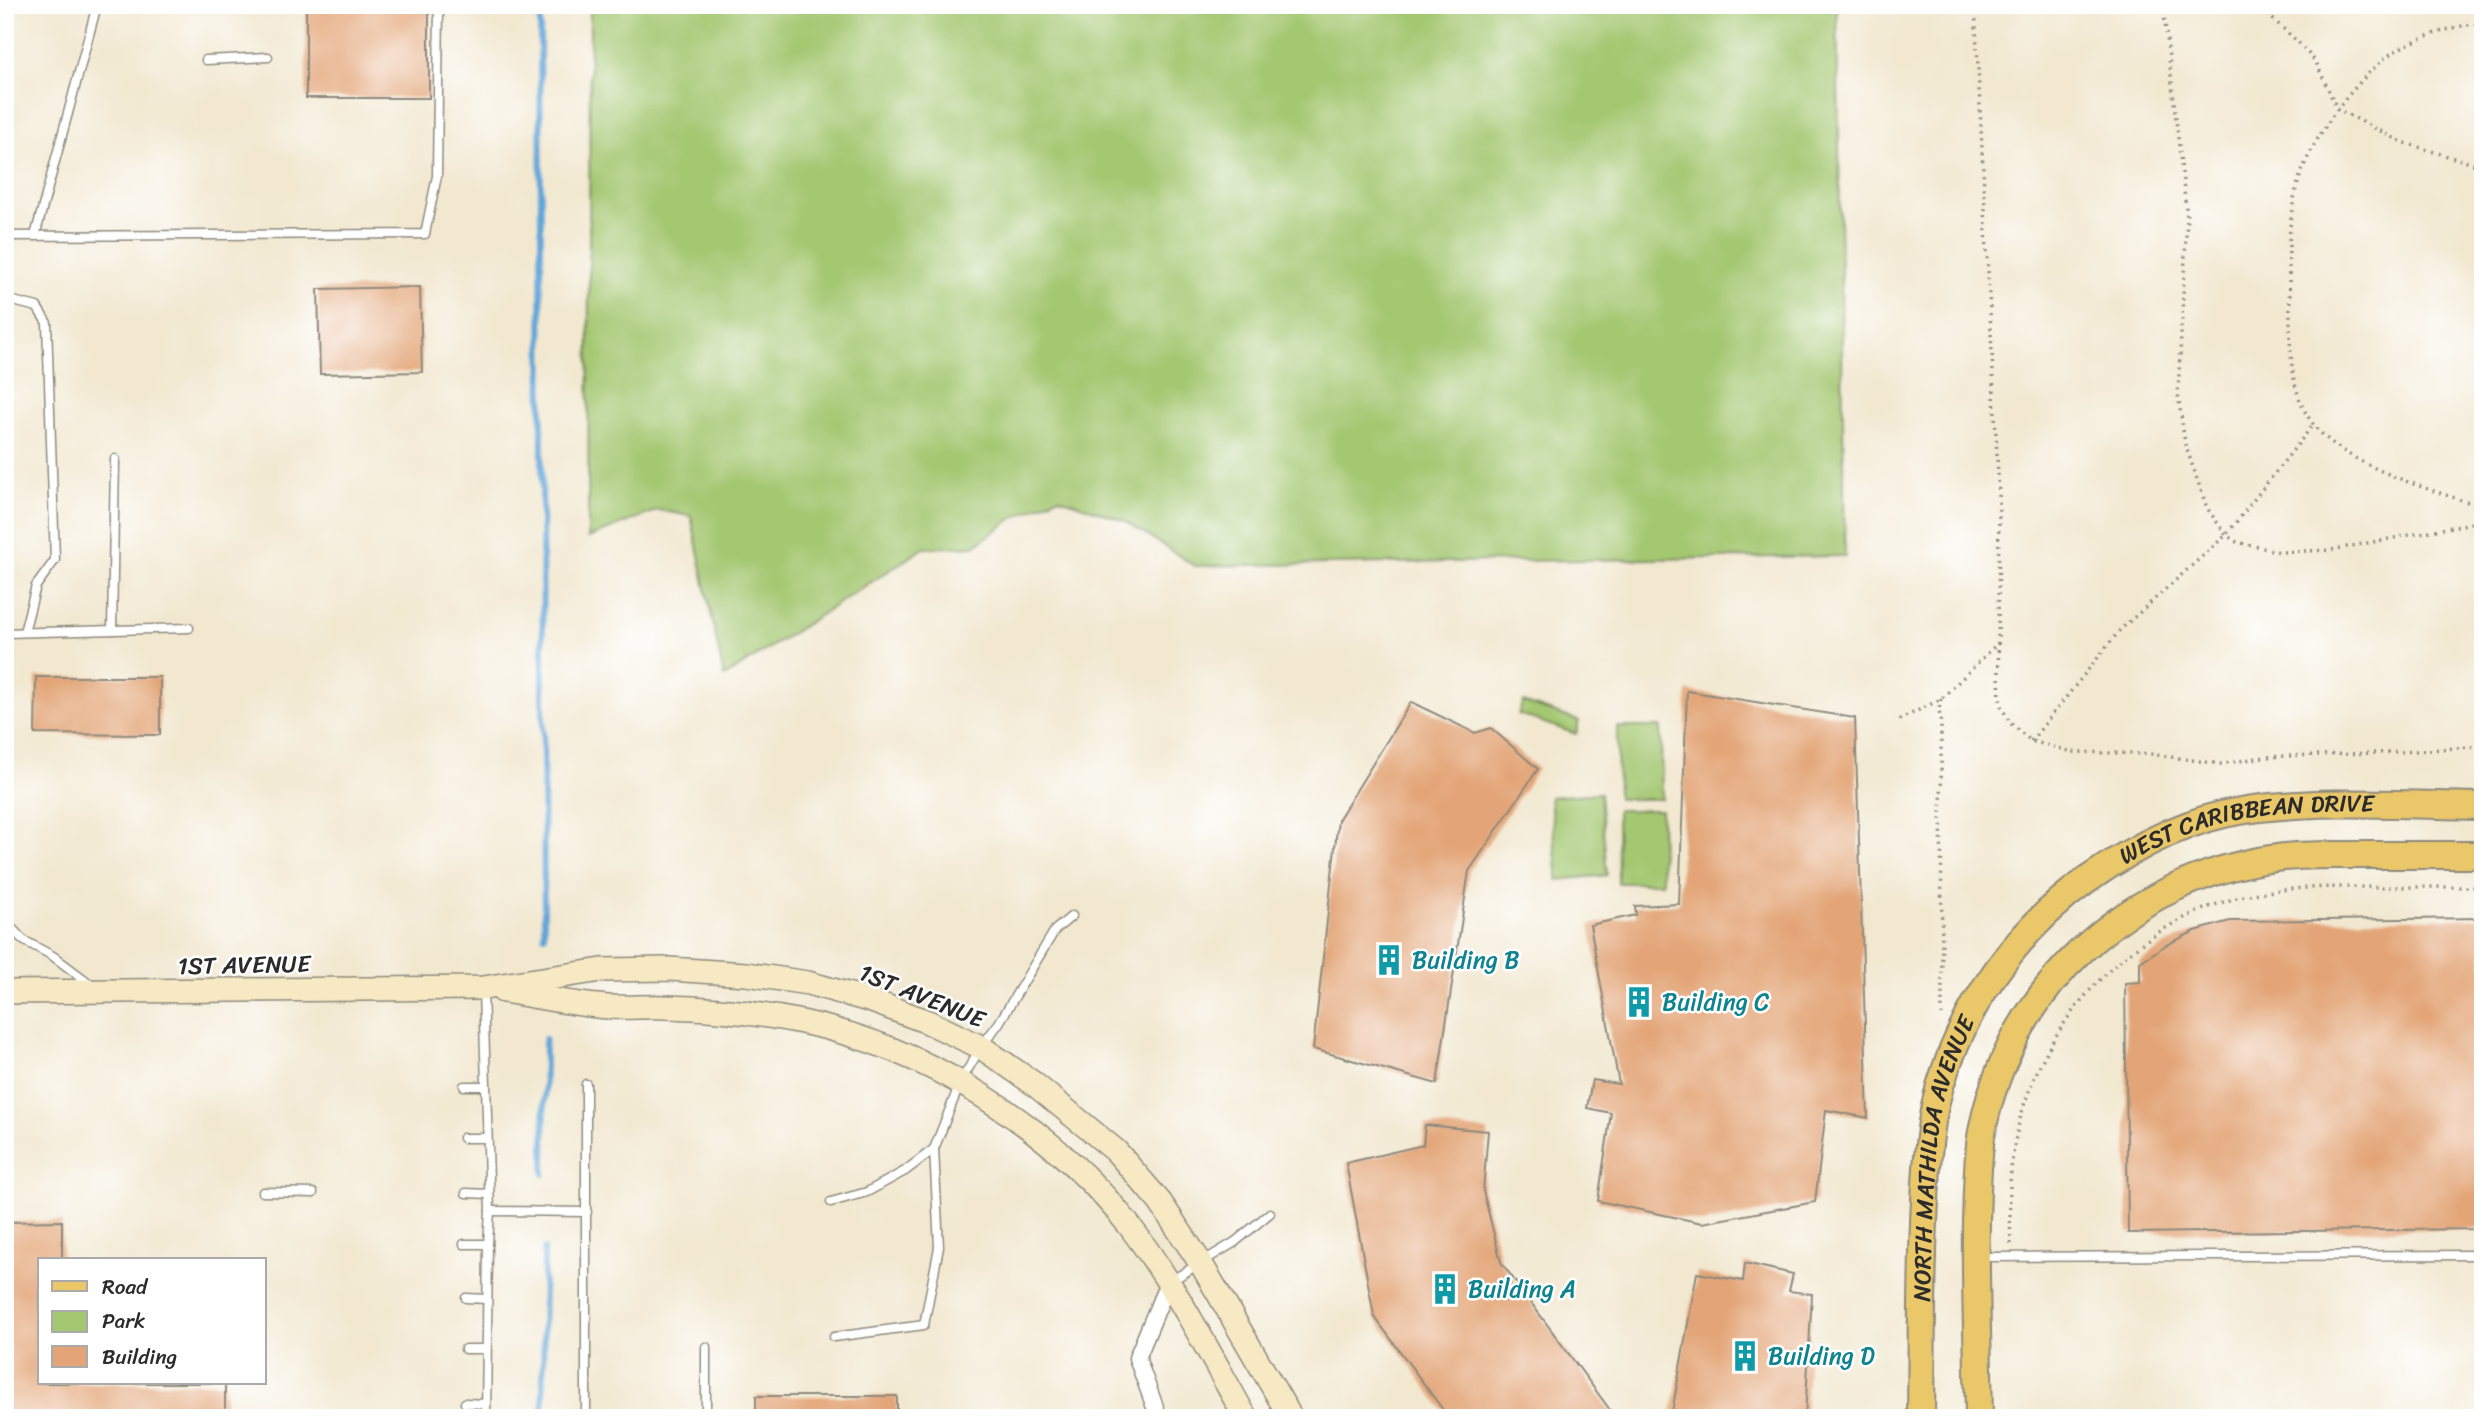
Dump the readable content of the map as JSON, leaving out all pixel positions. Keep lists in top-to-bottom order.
{
  "streets": {
    "main road": ["WEST CARIBBEAN DRIVE", "NORTH MATHILDA AVENUE"],
    "street": ["1ST AVENUE"]
  },
  "crossings": [
    ["WEST CARIBBEAN DRIVE", "NORTH MATHILDA AVENUE"]
  ],
  "places": {
    "building": [
      "Building B",
      "Building C",
      "Building A",
      "Building D"
    ]
  },
  "legend": ["Road", "Park", "Building"]
}
